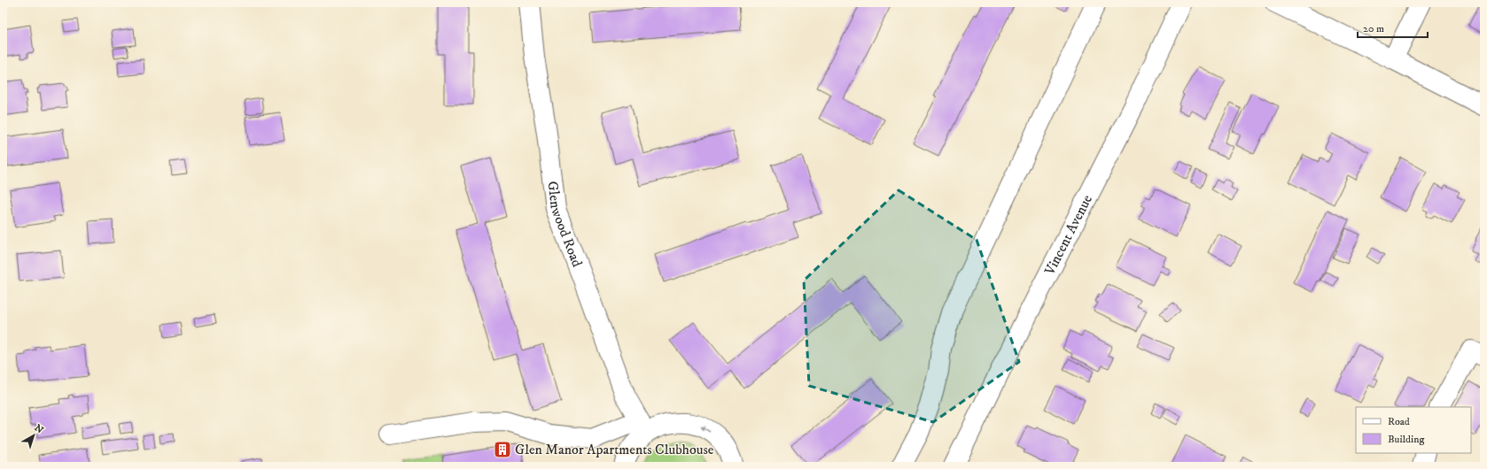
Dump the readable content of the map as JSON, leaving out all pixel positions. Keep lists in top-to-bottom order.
{
  "streets": {
    "street": ["Glenwood Road", "Vincent Avenue"]
  },
  "places": {
    "building": ["Glen Manor Apartments Clubhouse"]
  },
  "legend": ["Road", "Building"],
  "scale_bar": "20 m",
  "north": "top right"
}
